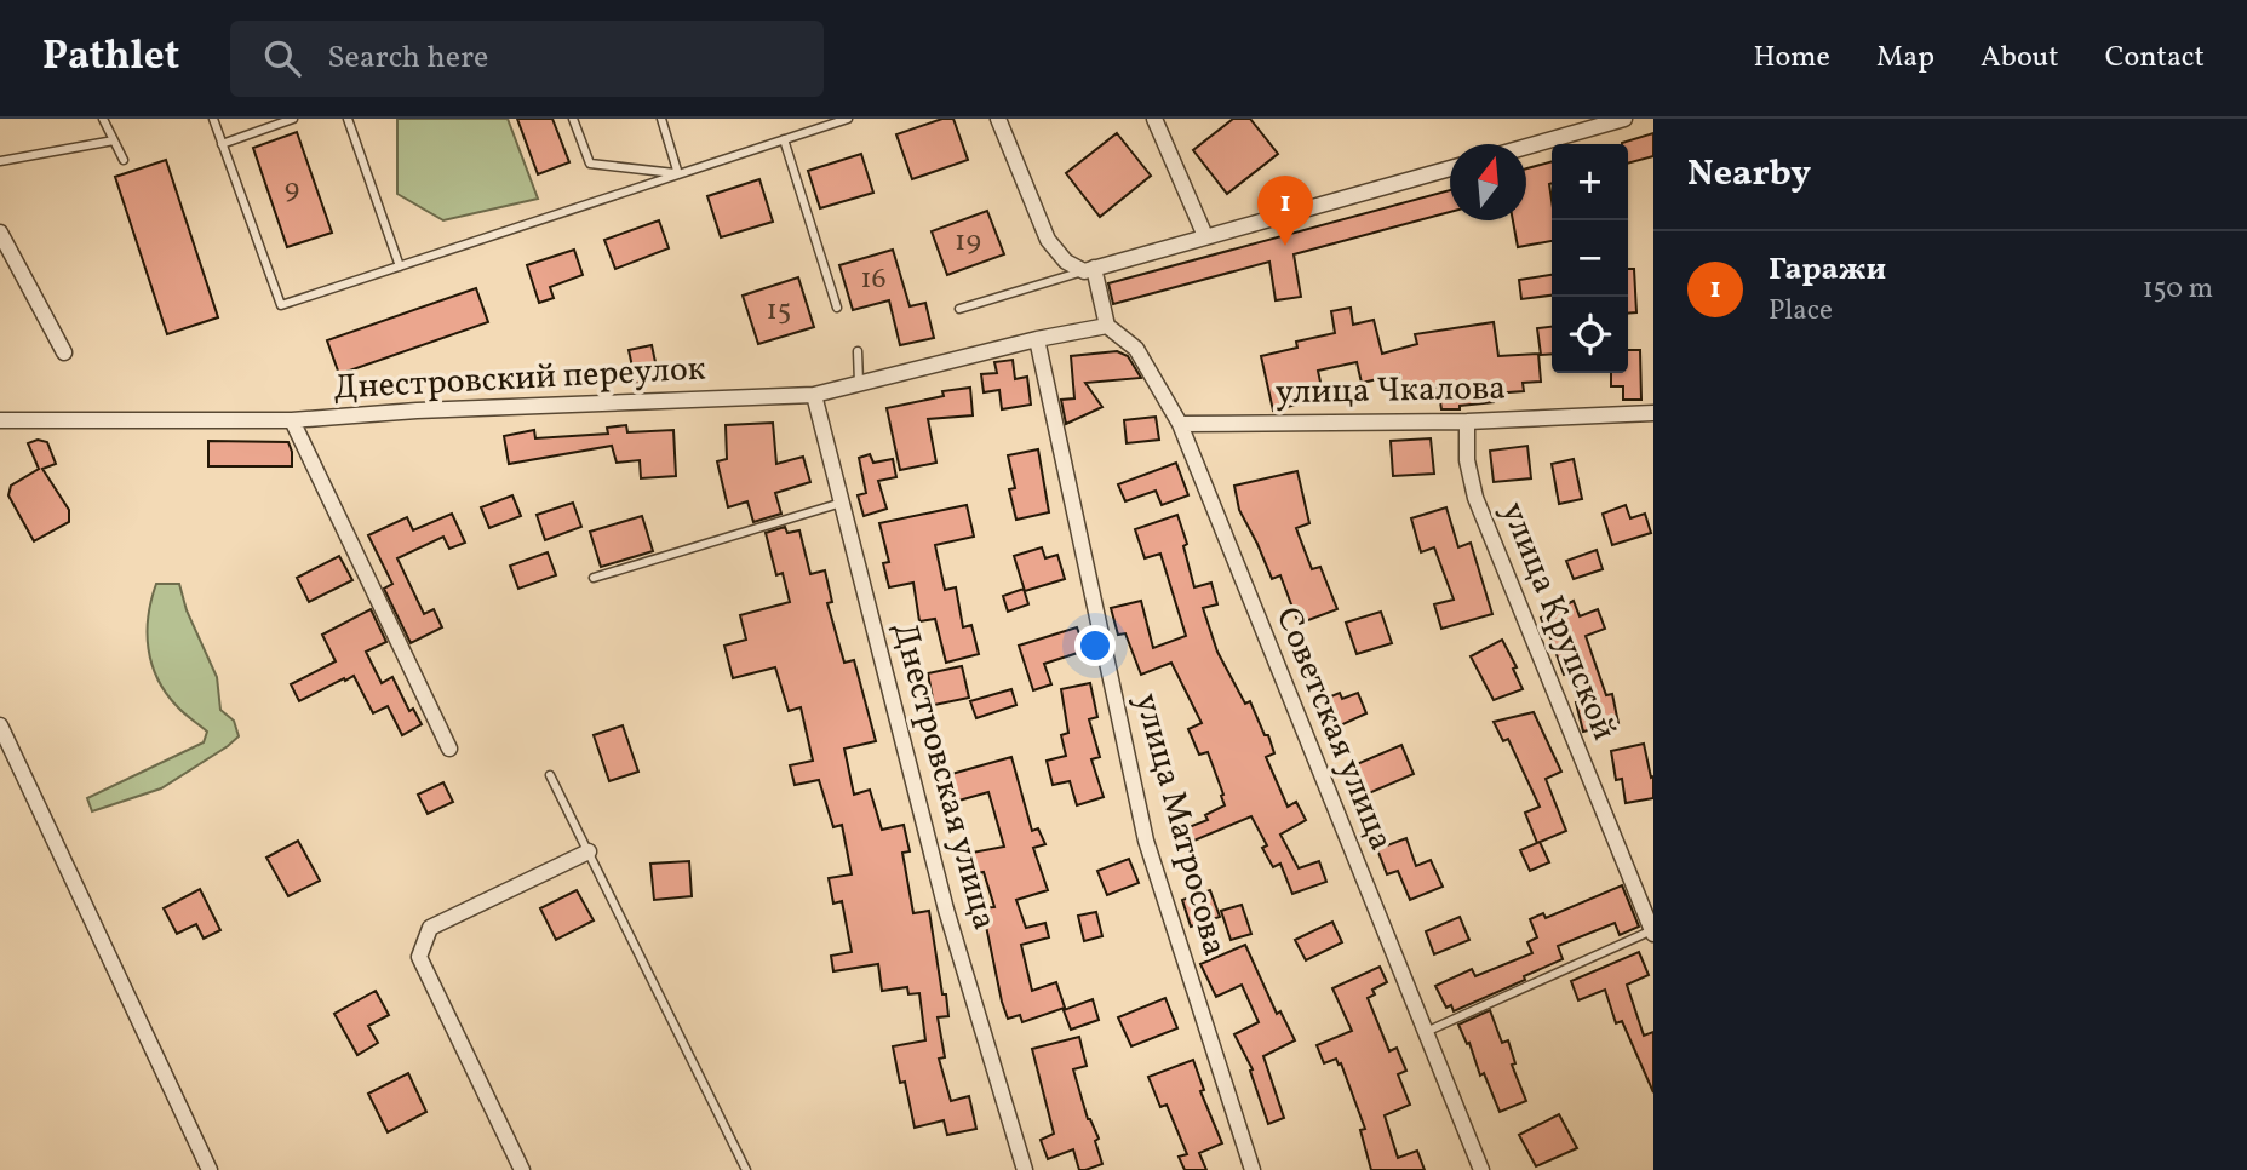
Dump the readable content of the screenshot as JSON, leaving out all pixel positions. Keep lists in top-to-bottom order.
{
  "streets": {
    "street": [
      "Днестровский переулок",
      "улица Чкалова",
      "улица Крупской",
      "Советская улица",
      "Днестровская улица",
      "улица Матросова"
    ]
  },
  "crossings": [
    ["Днестровский переулок", "Советская улица"],
    ["Днестровский переулок", "Днестровская улица"],
    ["Днестровский переулок", "улица Матросова"],
    ["улица Чкалова", "улица Крупской"],
    ["улица Чкалова", "Советская улица"]
  ],
  "house_numbers": [
    "9",
    "19",
    "16",
    "15"
  ],
  "north": "top",
  "page": {
    "header": "Pathlet",
    "search": "Search here",
    "nav": [
      "Home",
      "Map",
      "About",
      "Contact"
    ],
    "heading": "Nearby",
    "map_buttons": ["+", "−"],
    "pins": "1",
    "list": [
      {
        "mark": "1",
        "name": "Гаражи",
        "note": "Place",
        "value": "150 m"
      }
    ]
  }
}
